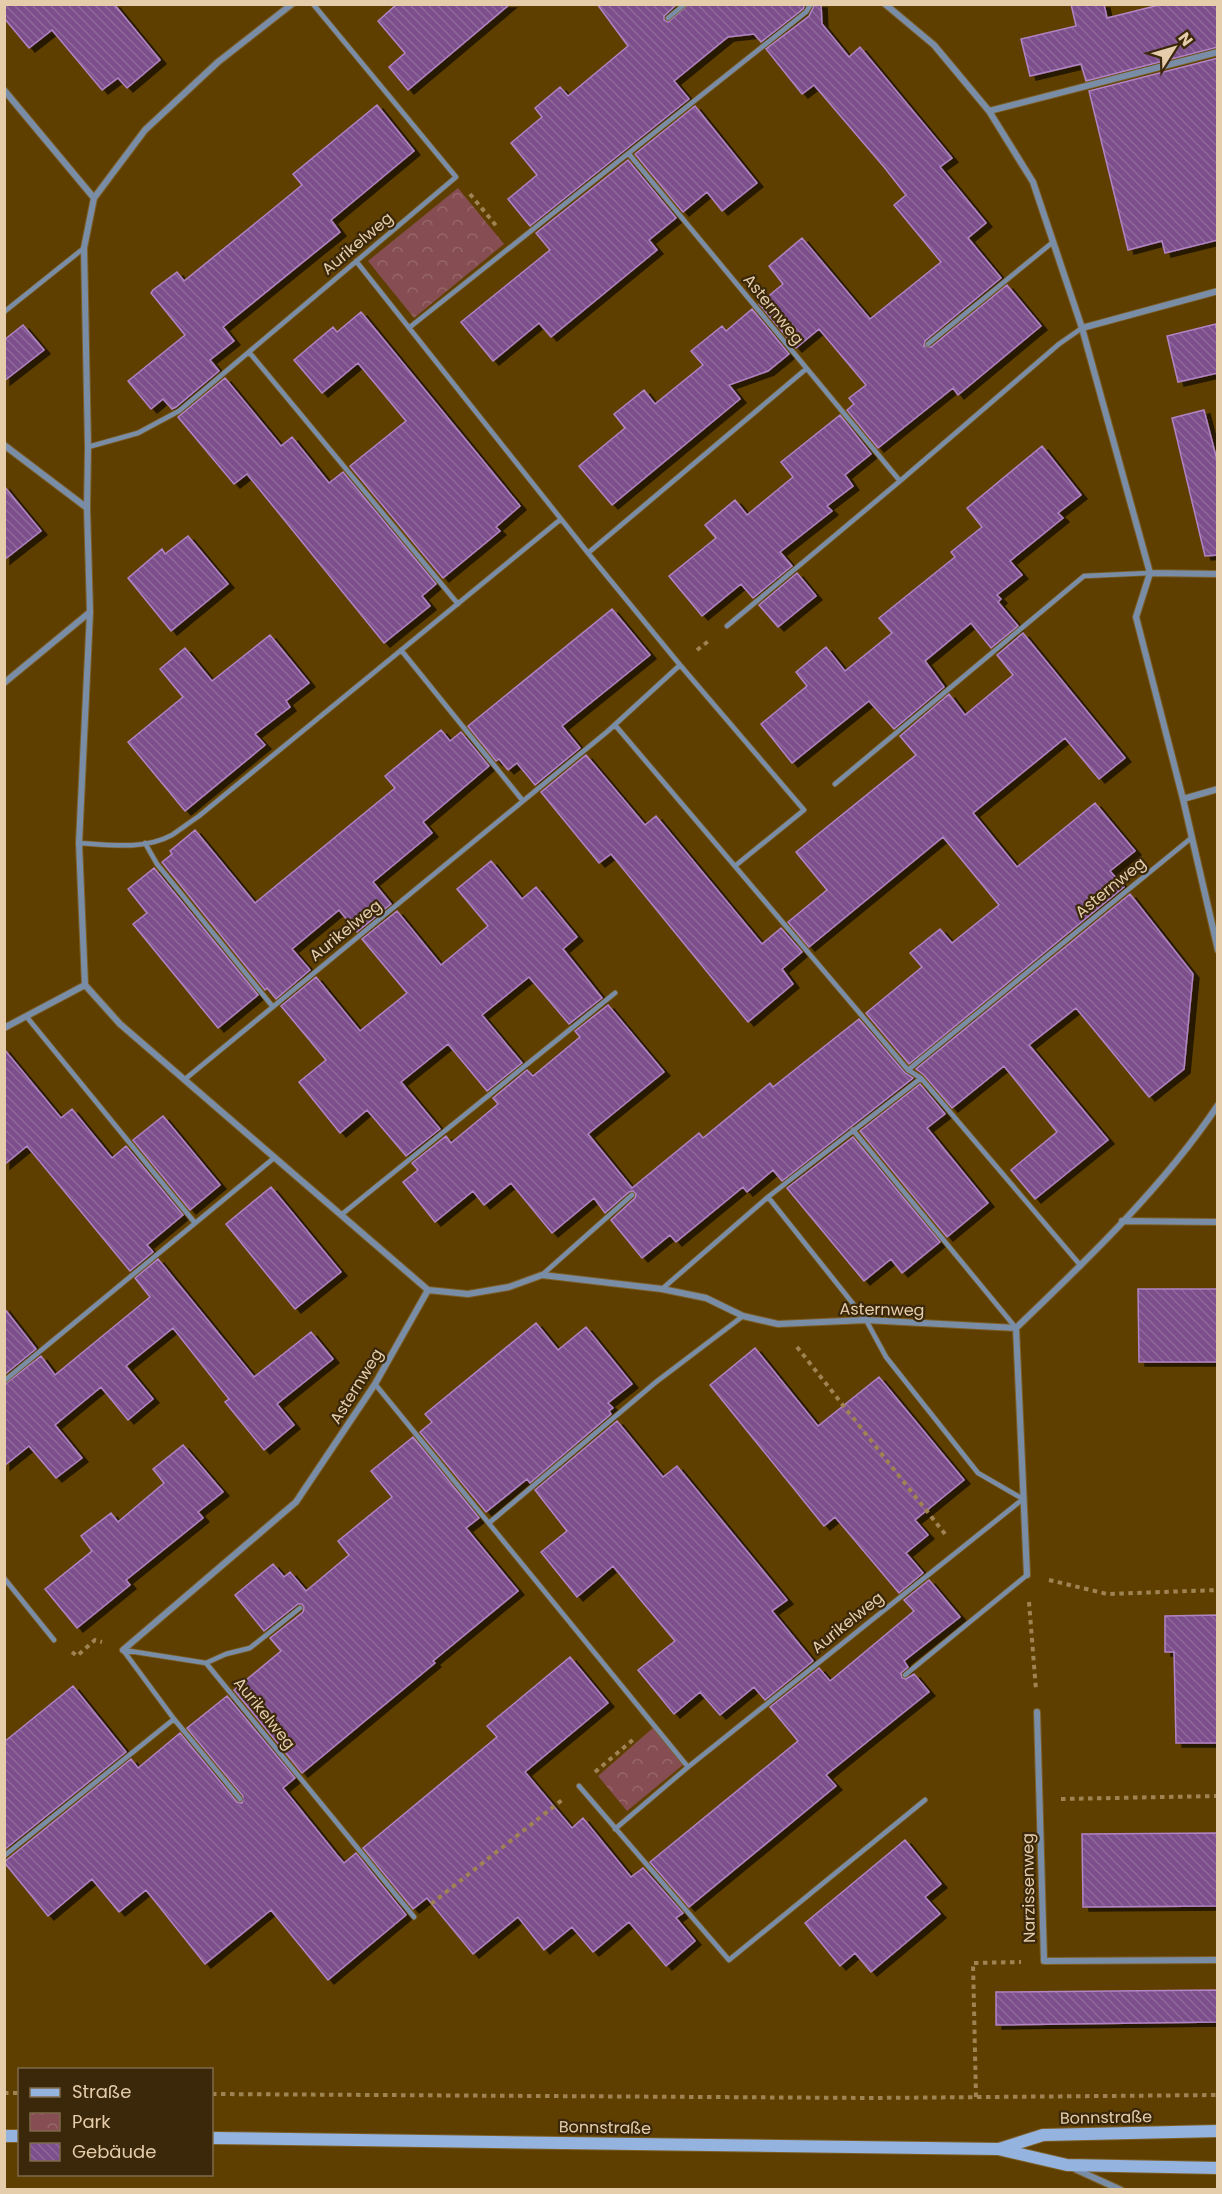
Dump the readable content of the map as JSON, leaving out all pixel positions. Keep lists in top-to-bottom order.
{
  "streets": {
    "main road": ["Bonnstraße"],
    "street": ["Asternweg", "Narzissenweg"],
    "lane": ["Aurikelweg"]
  },
  "legend": ["Straße", "Park", "Gebäude"],
  "north": "top right"
}
